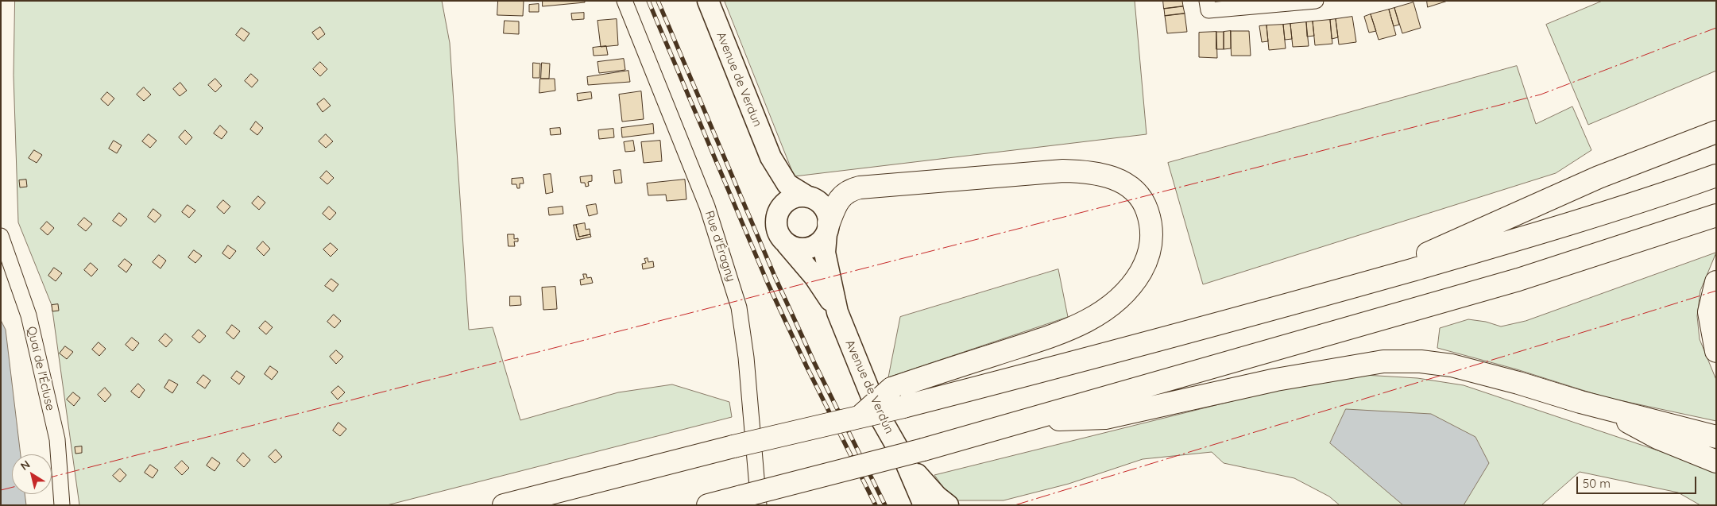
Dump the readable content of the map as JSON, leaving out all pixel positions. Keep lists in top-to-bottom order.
{
  "streets": {
    "main road": ["Avenue de Verdun"],
    "street": ["Rue d'Éragny", "Quai de l'Écluse"]
  },
  "scale_bar": "50 m",
  "north": "top left"
}
